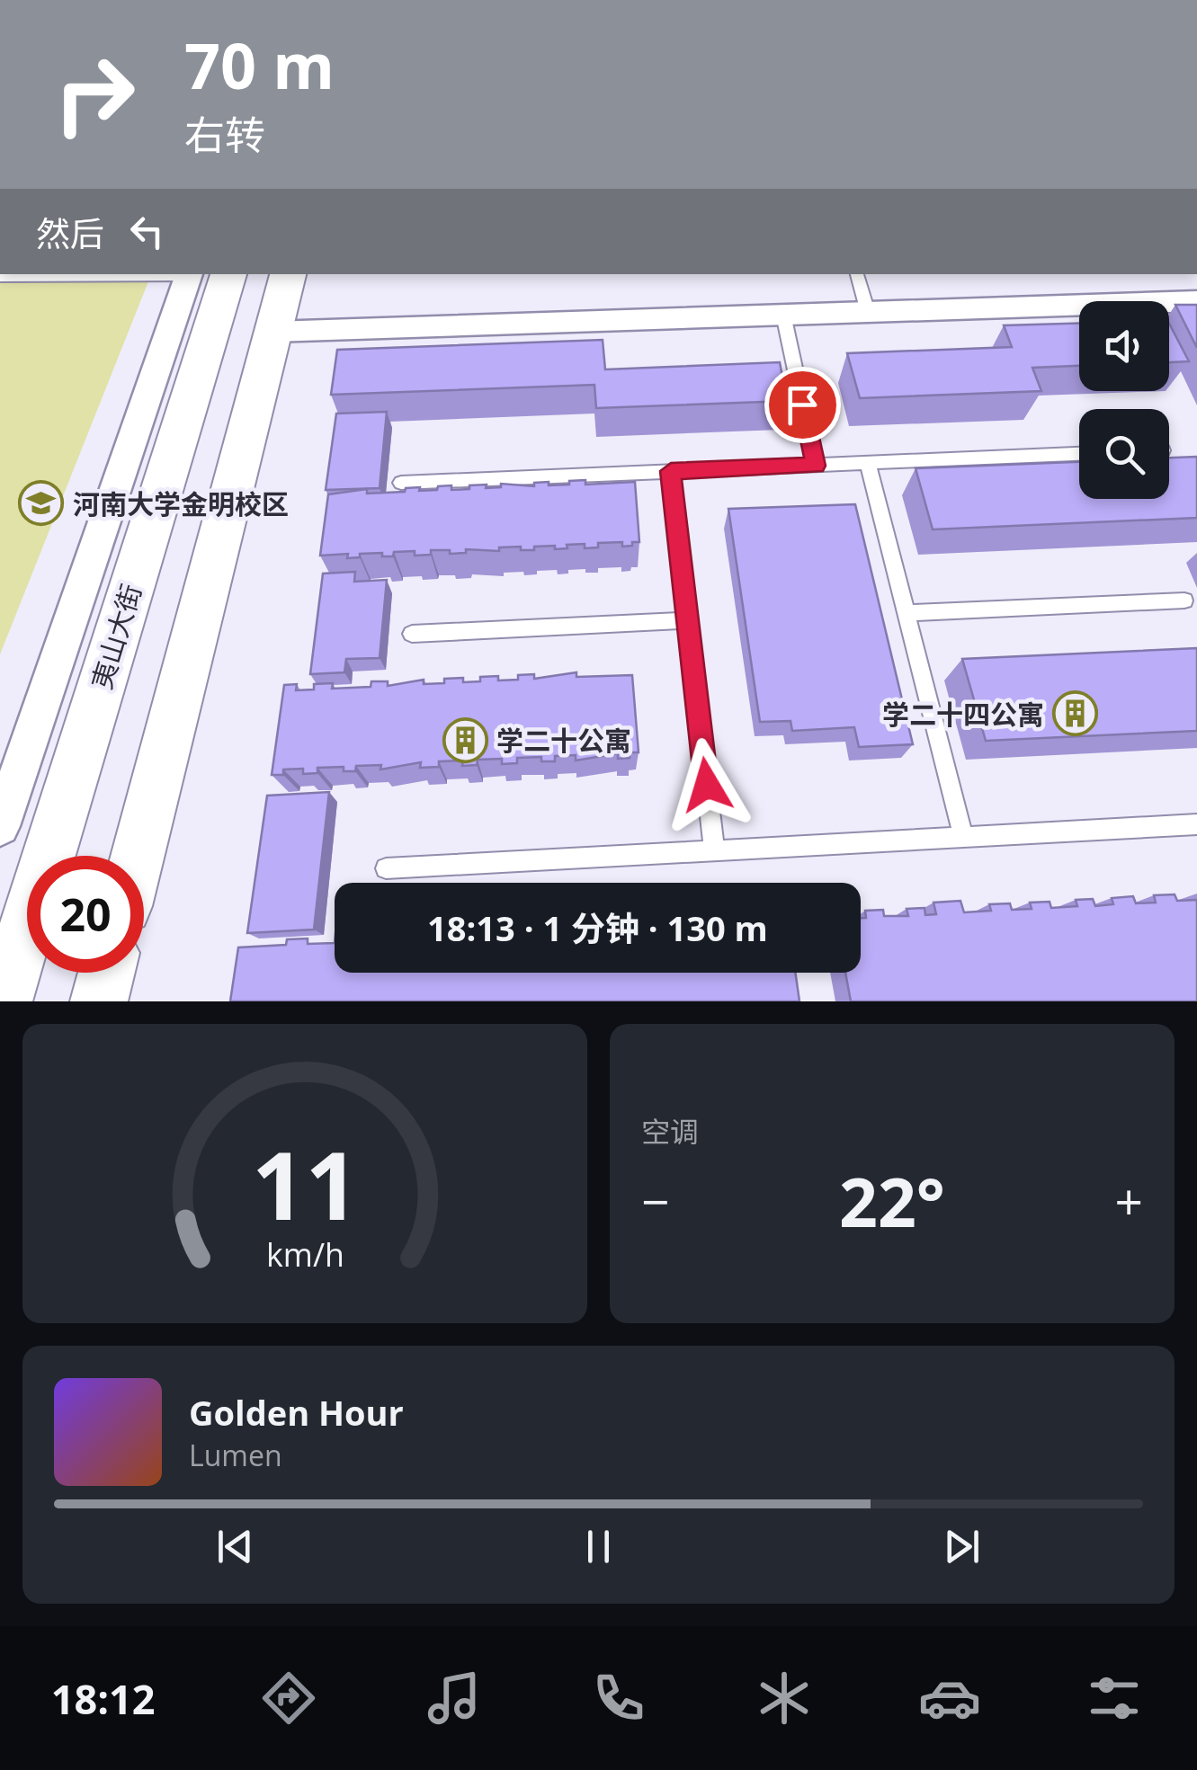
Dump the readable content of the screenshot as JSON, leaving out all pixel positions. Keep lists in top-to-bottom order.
{
  "streets": {
    "main road": ["夷山大街"]
  },
  "places": {
    "school or university": ["河南大学金明校区"],
    "building": ["学二十四公寓", "学二十公寓"]
  },
  "page": {
    "turn": ["70 m", "右转"],
    "then": "然后",
    "limit": "20",
    "trip": "18:13 · 1 分钟 · 130 m",
    "tile": "空调",
    "heat": ["−", "22°", "+"],
    "song": ["Golden Hour", "Lumen"],
    "tabs": "18:12",
    "gauge": ["11", "km/h"]
  }
}
